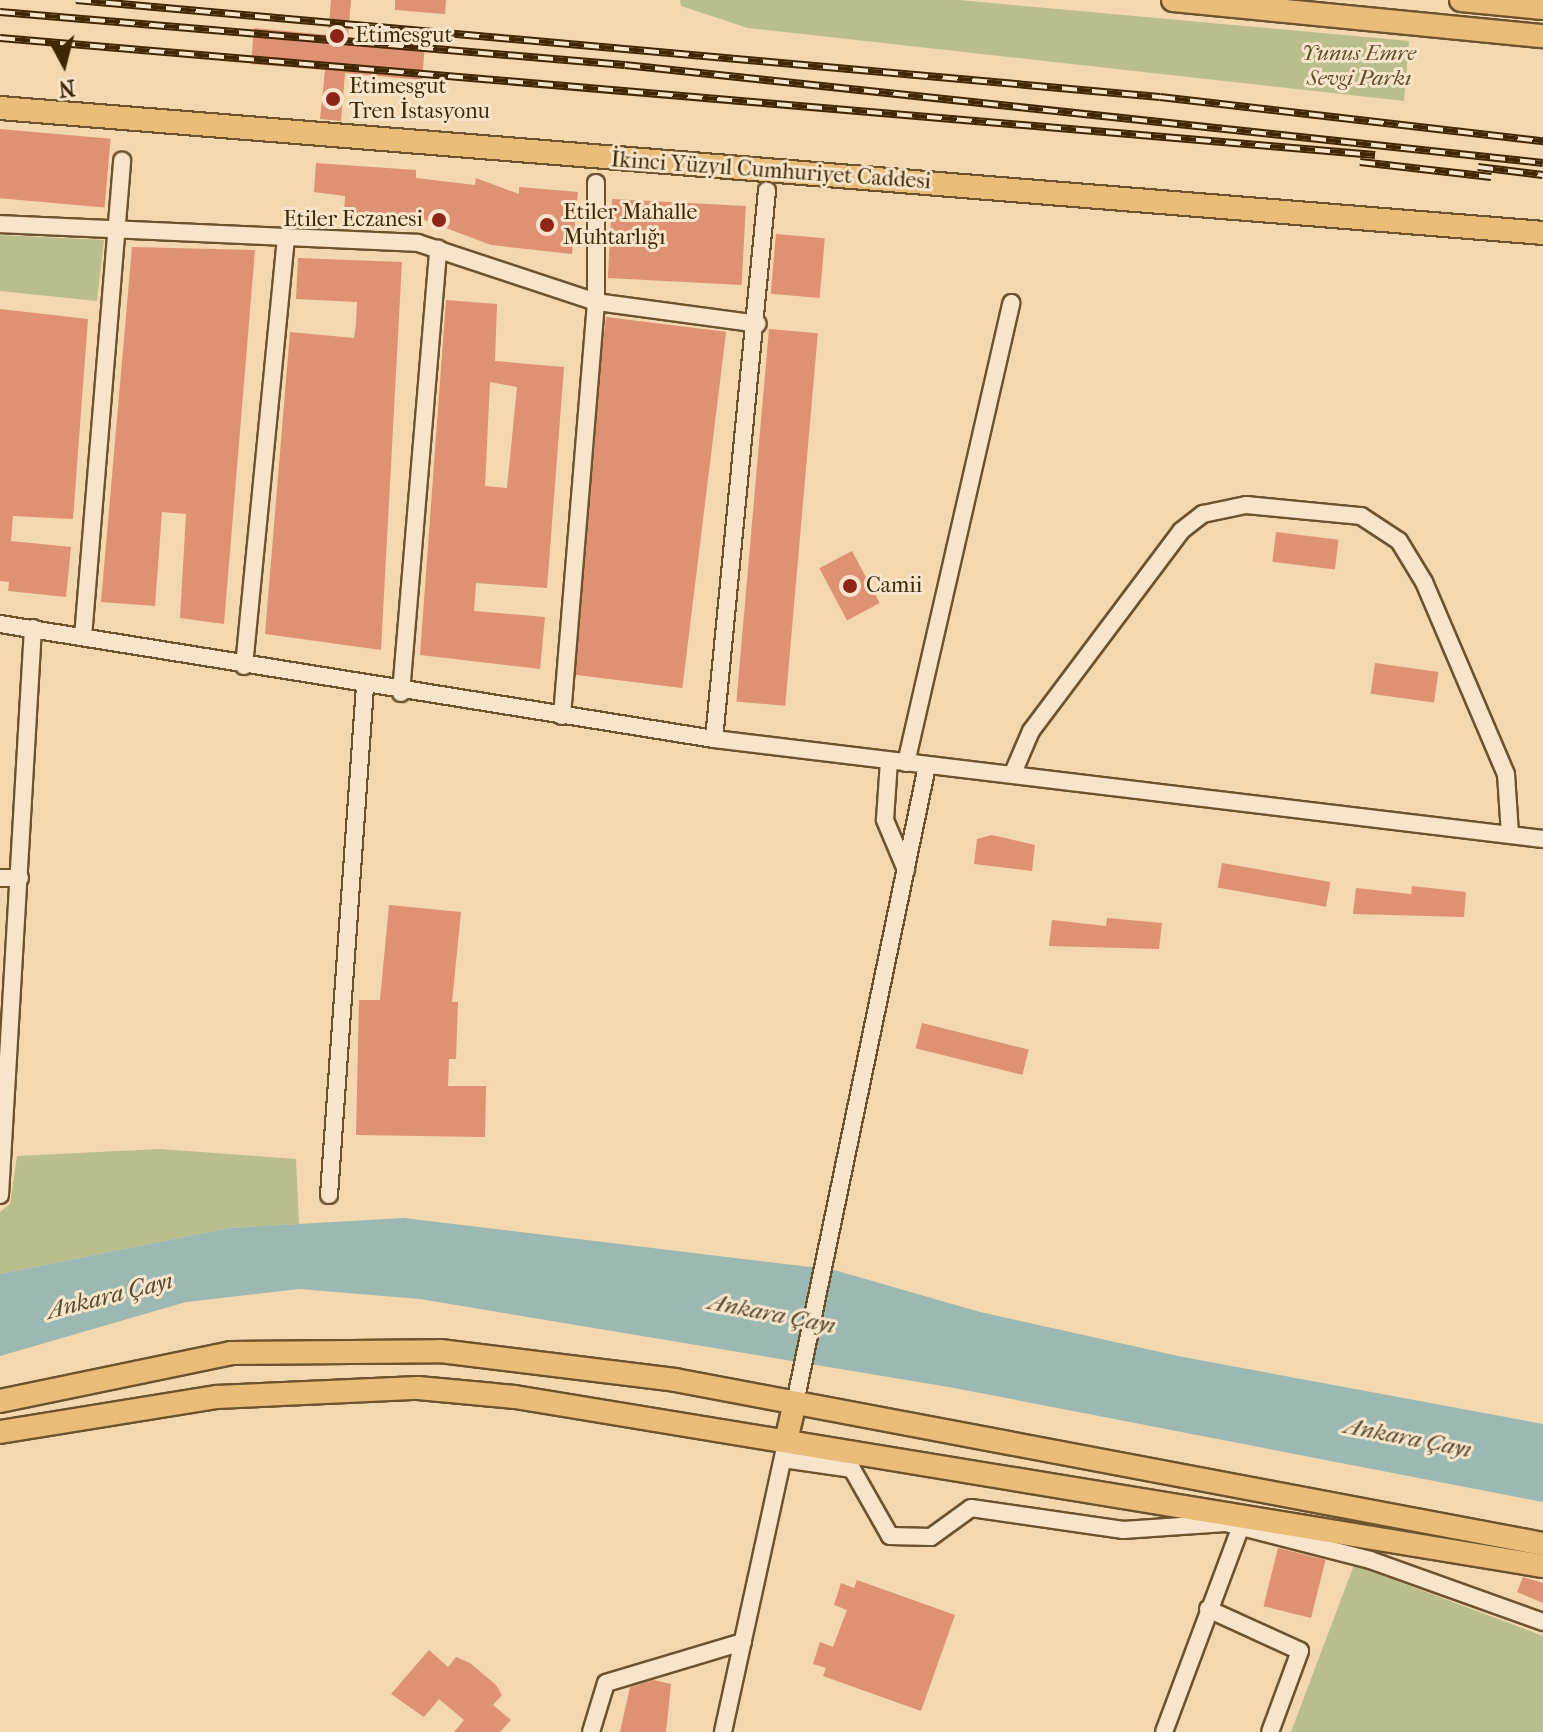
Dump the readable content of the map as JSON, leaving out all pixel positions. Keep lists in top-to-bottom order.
{
  "streets": {
    "main road": ["İkinci Yüzyıl Cumhuriyet Caddesi"]
  },
  "water": ["Ankara Çayı"],
  "parks": ["Yunus Emre Sevgi Parkı"],
  "places": [
    "Etimesgut",
    "Etimesgut Tren İstasyonu",
    "Etiler Eczanesi",
    "Etiler Mahalle Muhtarlığı",
    "Camii"
  ],
  "north": "bottom"
}
